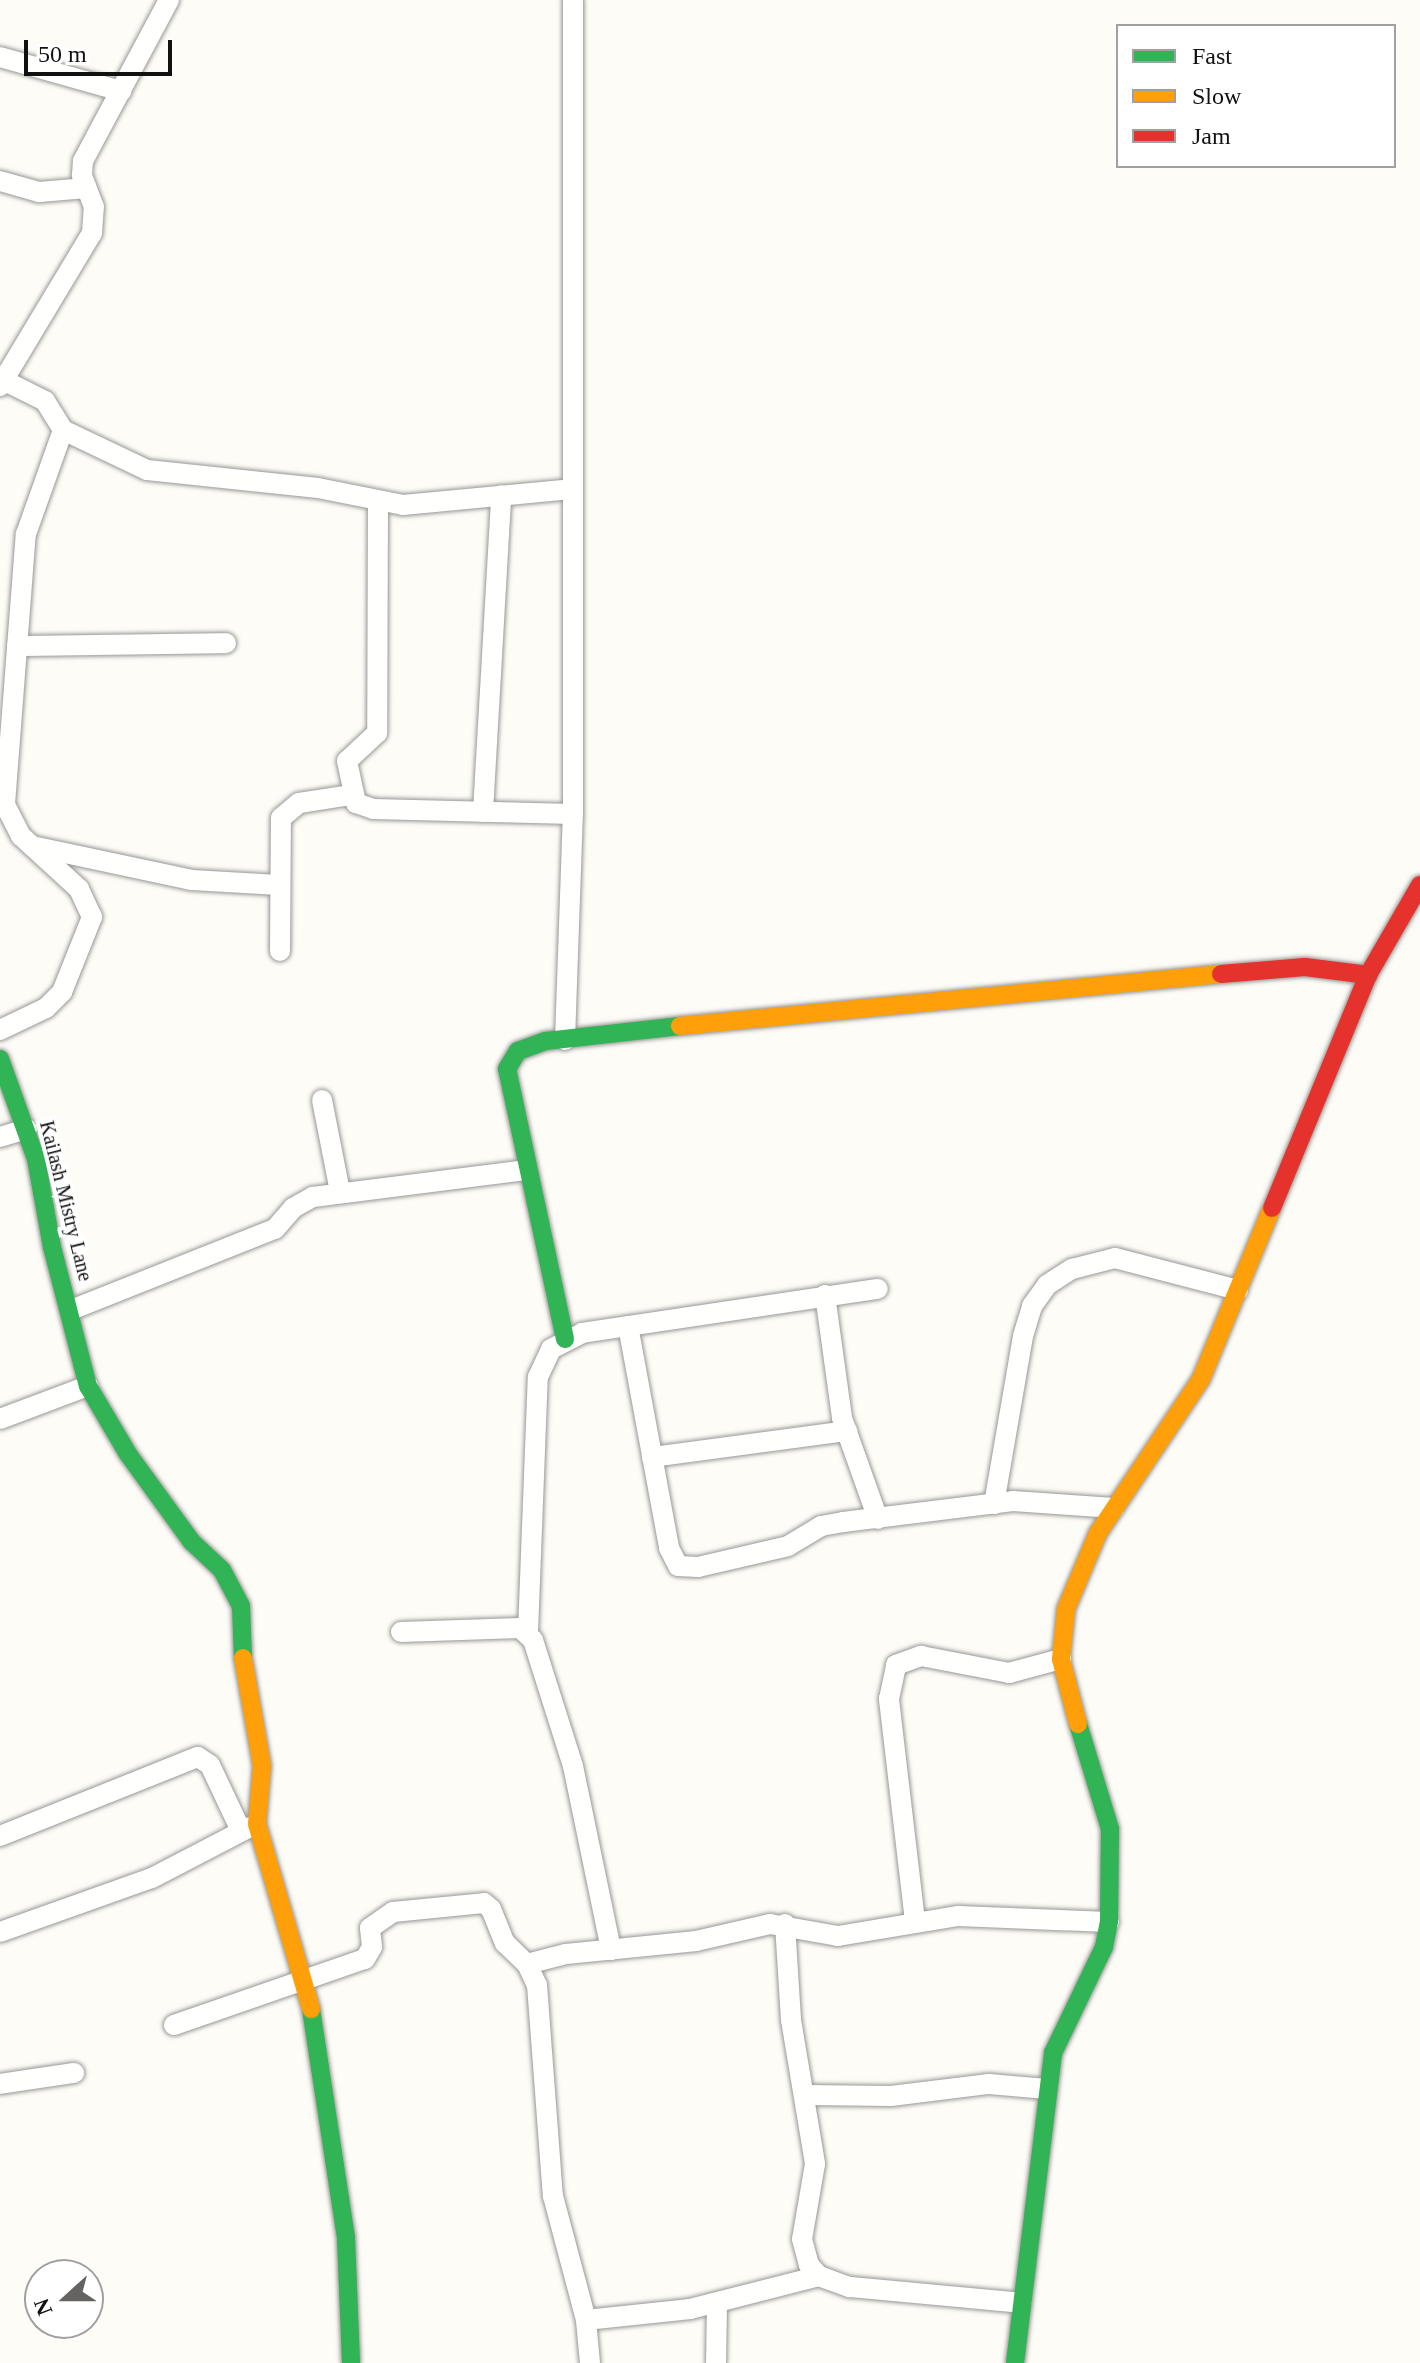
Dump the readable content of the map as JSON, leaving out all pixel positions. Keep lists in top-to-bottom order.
{
  "streets": {
    "street": ["Kailash Mistry Lane"]
  },
  "legend": ["Fast", "Slow", "Jam"],
  "scale_bar": "50 m",
  "north": "left"
}
